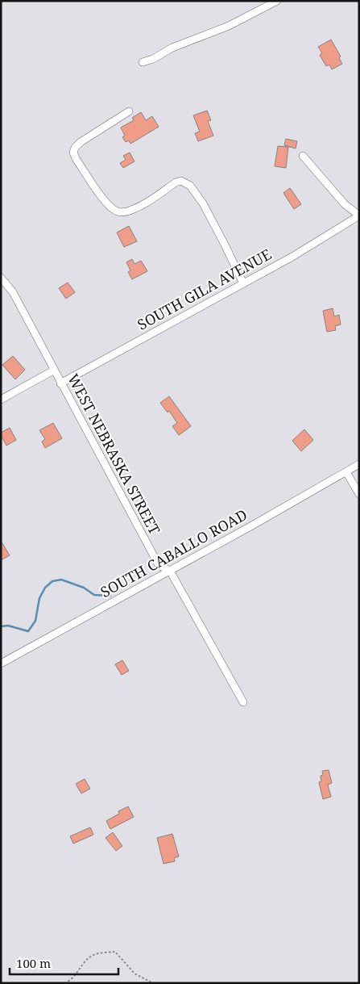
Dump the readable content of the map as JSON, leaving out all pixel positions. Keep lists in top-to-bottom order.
{
  "streets": {
    "street": ["SOUTH GILA AVENUE", "WEST NEBRASKA STREET", "SOUTH CABALLO ROAD"]
  },
  "crossings": [
    ["SOUTH GILA AVENUE", "WEST NEBRASKA STREET"],
    ["WEST NEBRASKA STREET", "SOUTH CABALLO ROAD"]
  ],
  "scale_bar": "100 m"
}
